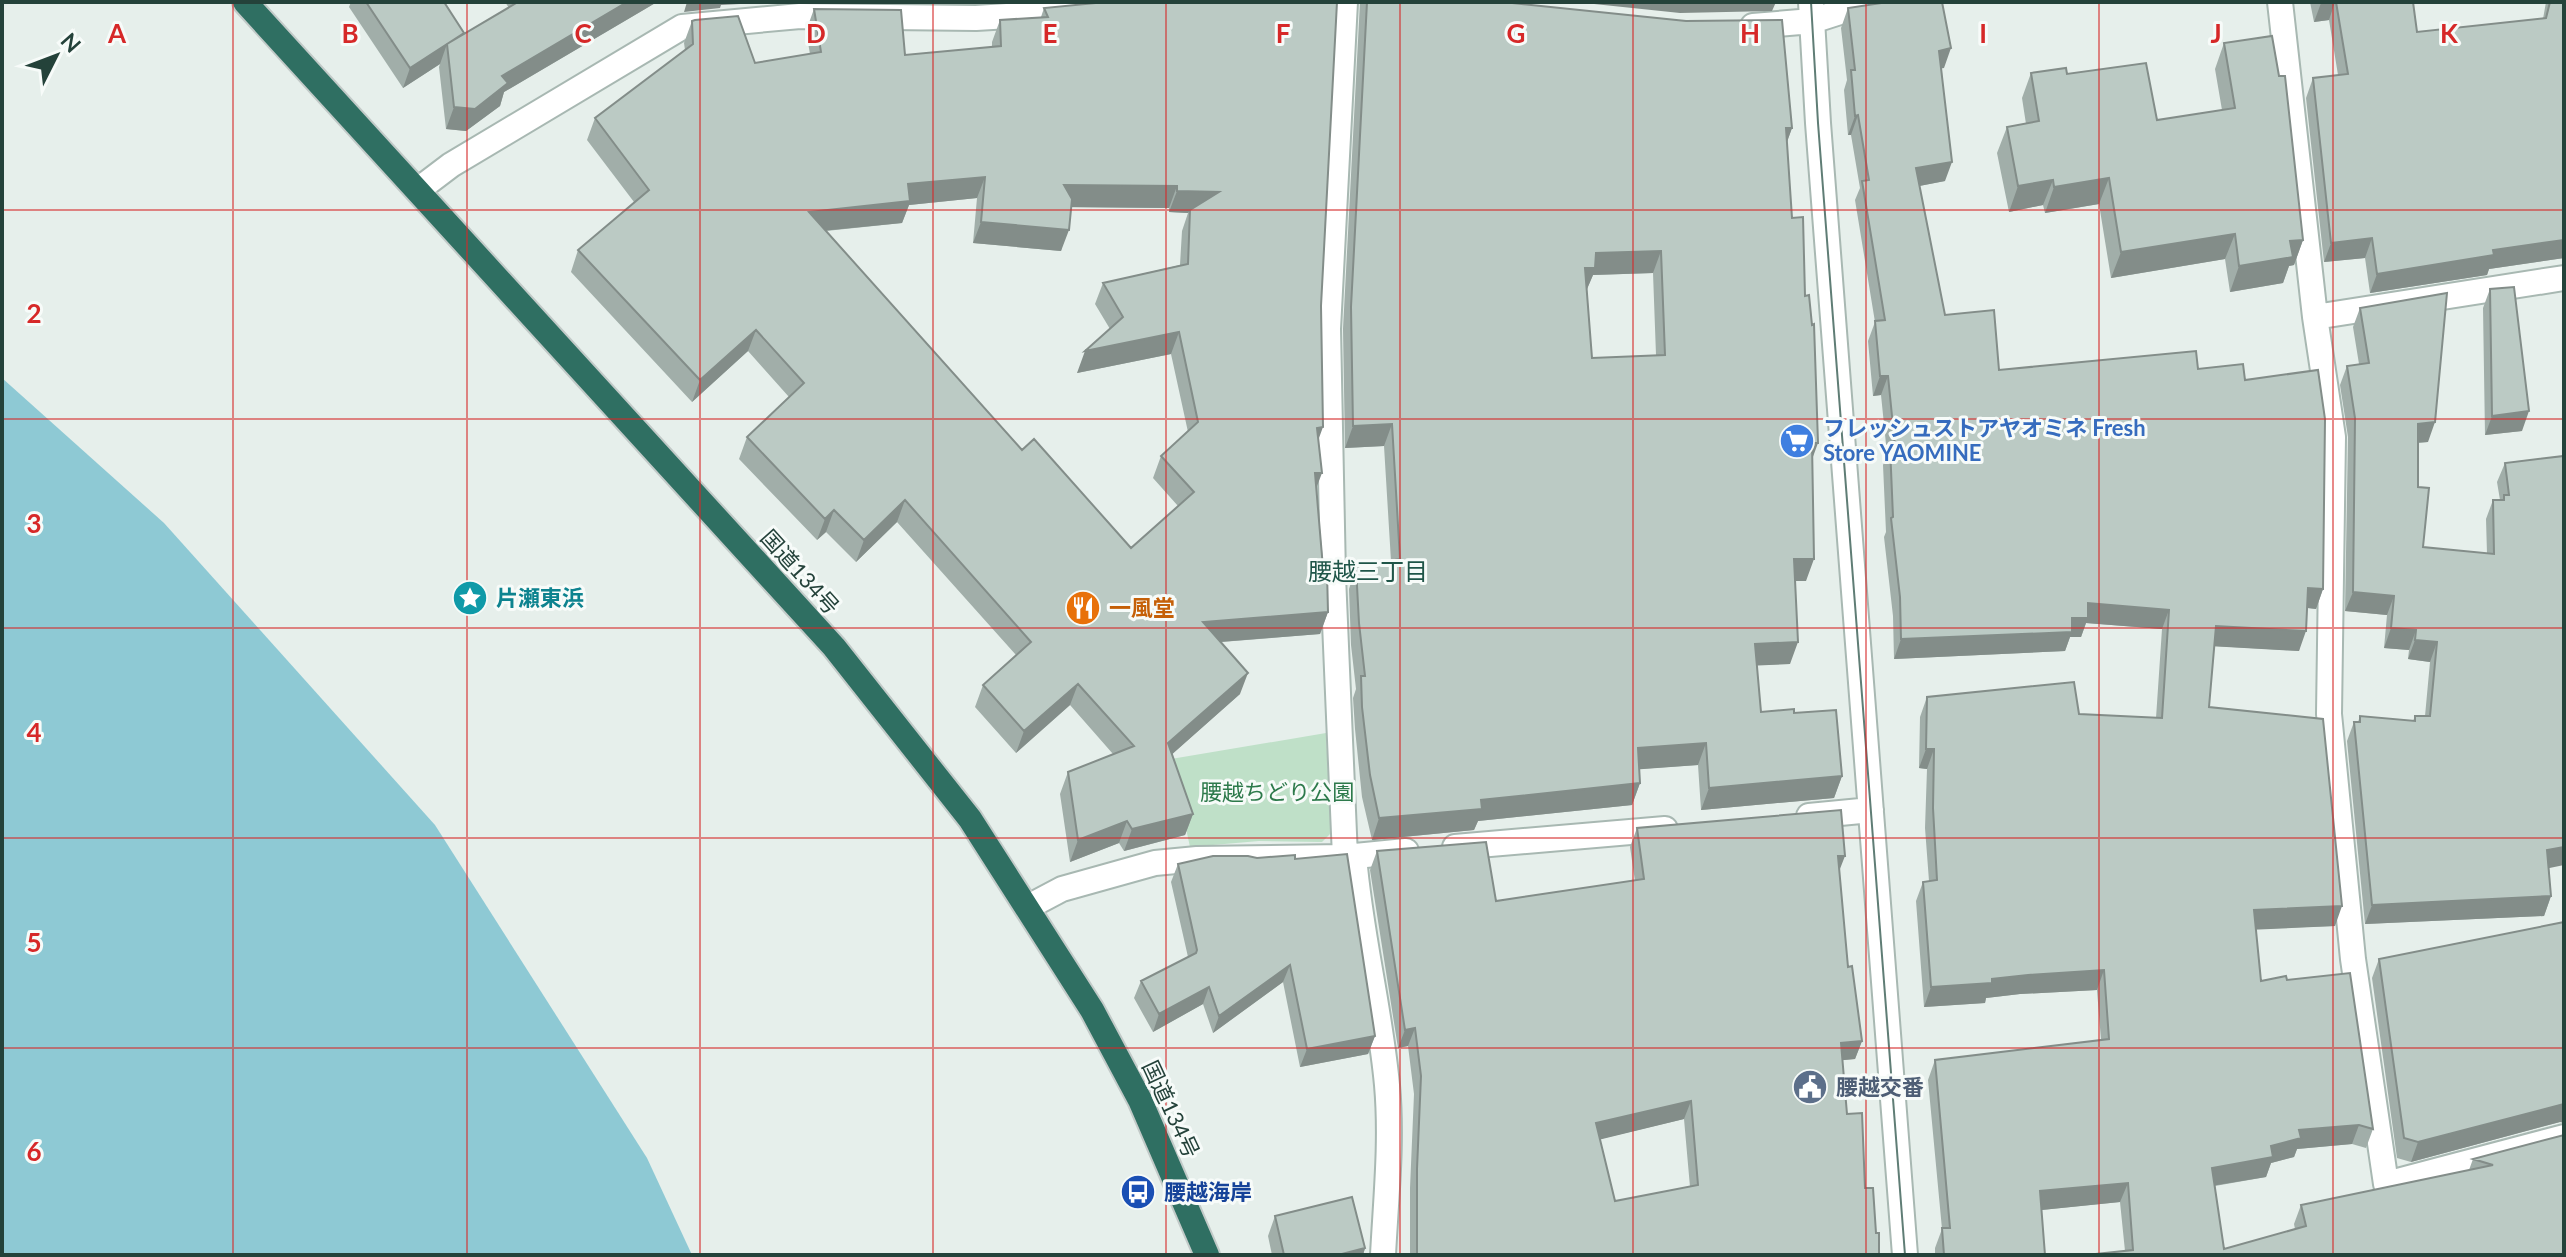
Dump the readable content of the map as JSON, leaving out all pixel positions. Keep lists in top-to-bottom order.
{
  "streets": {
    "highway": ["国道134号"]
  },
  "districts": ["腰越三丁目"],
  "parks": ["腰越ちどり公園"],
  "places": {
    "supermarket": ["フレッシュストアヤオミネ Fresh Store YAOMINE"],
    "place": ["片瀬東浜"],
    "restaurant": ["一風堂"],
    "public building": ["腰越交番"],
    "bus stop": ["腰越海岸"]
  },
  "north": "top right",
  "grid": {
    "columns": [
      "A",
      "B",
      "C",
      "D",
      "E",
      "F",
      "G",
      "H",
      "I",
      "J",
      "K"
    ],
    "rows": [
      "2",
      "3",
      "4",
      "5",
      "6"
    ]
  }
}
